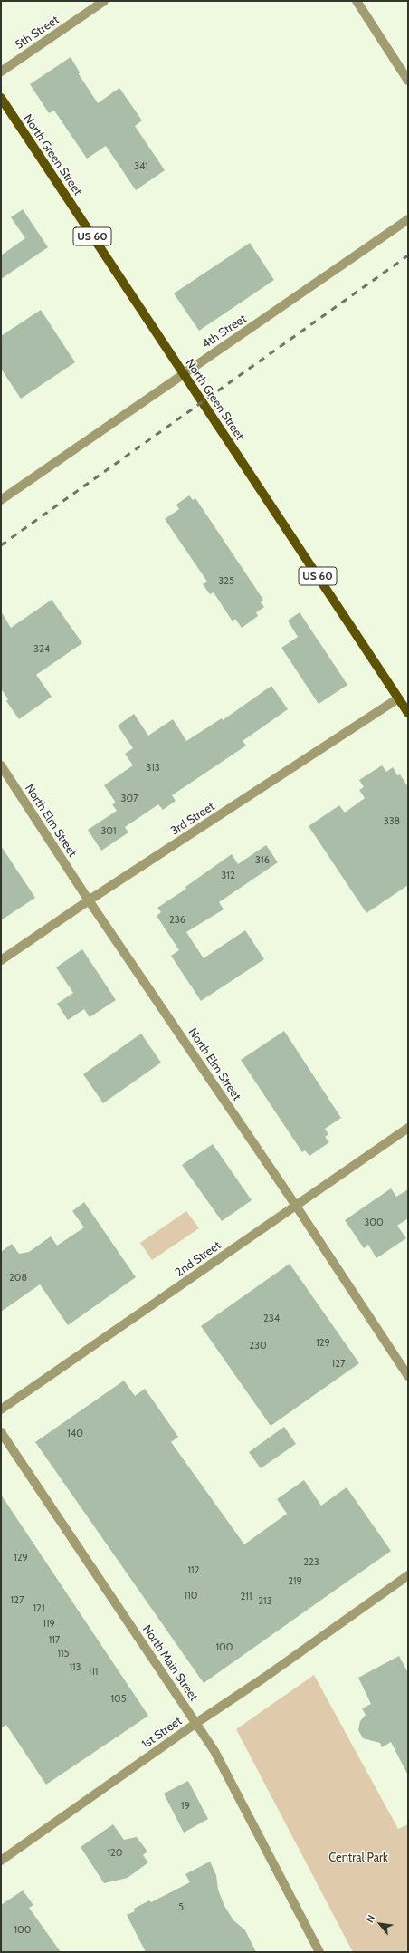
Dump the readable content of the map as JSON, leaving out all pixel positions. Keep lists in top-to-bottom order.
{
  "streets": {
    "main road": ["North Green Street", "US 60"],
    "street": [
      "5th Street",
      "4th Street",
      "3rd Street",
      "North Elm Street",
      "2nd Street",
      "North Main Street",
      "1st Street"
    ]
  },
  "crossings": [
    ["North Green Street", "4th Street"],
    ["North Green Street", "3rd Street"],
    ["3rd Street", "North Elm Street"],
    ["North Elm Street", "2nd Street"],
    ["North Main Street", "1st Street"]
  ],
  "parks": ["Central Park"],
  "house_numbers": [
    "341",
    "325",
    "324",
    "313",
    "307",
    "338",
    "301",
    "316",
    "312",
    "236",
    "300",
    "208",
    "234",
    "129",
    "230",
    "127",
    "140",
    "129",
    "223",
    "112",
    "219",
    "110",
    "211",
    "127",
    "213",
    "121",
    "119",
    "117",
    "100",
    "115",
    "113",
    "111",
    "105",
    "19",
    "120",
    "5",
    "100"
  ],
  "north": "top left"
}
